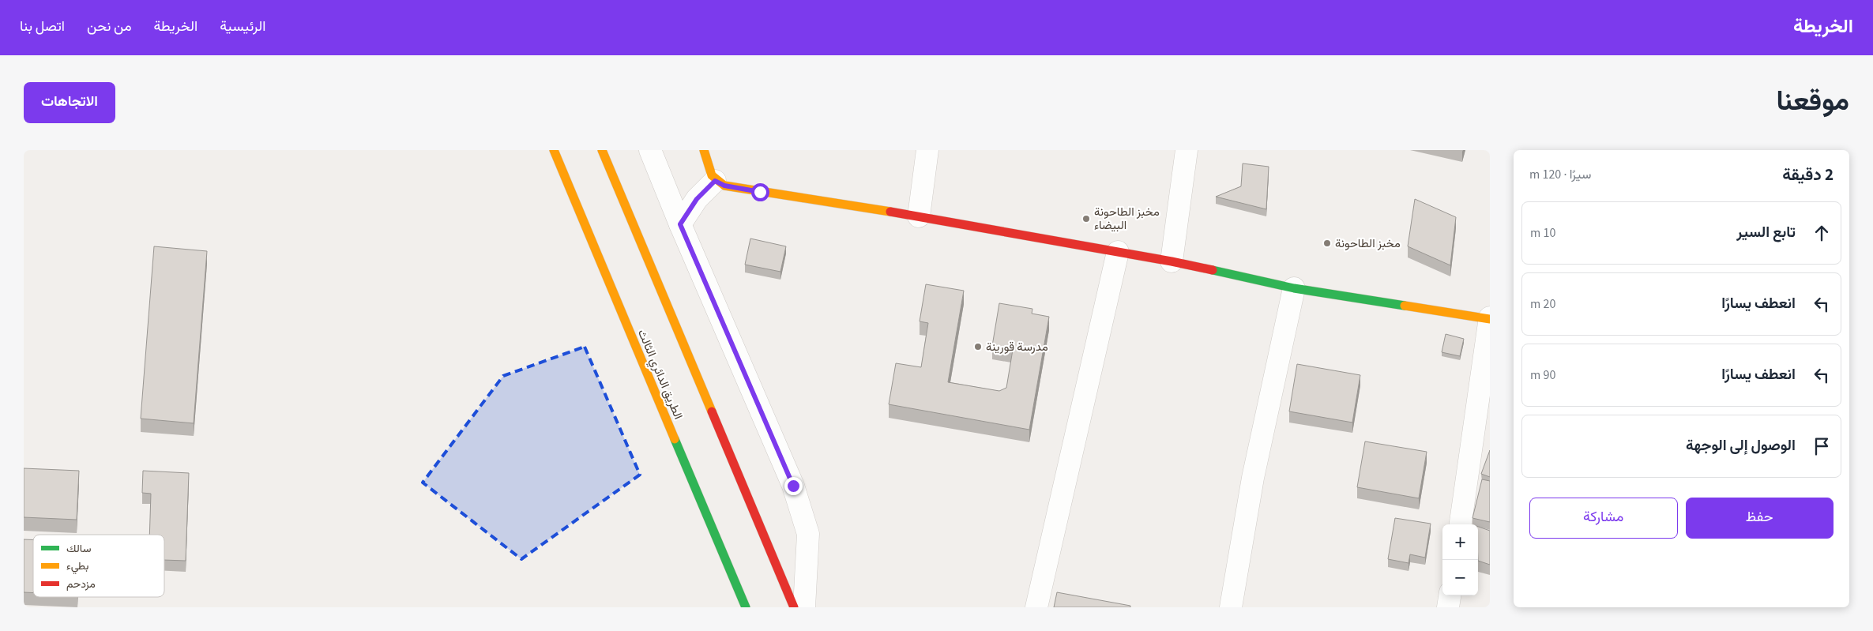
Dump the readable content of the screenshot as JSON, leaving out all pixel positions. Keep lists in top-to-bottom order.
{
  "streets": {
    "main road": ["الطريق الدائري الثالث"]
  },
  "places": ["مخبز الطاحونة البيضاء", "مخبز الطاحونة", "مدرسة قورينة"],
  "legend": ["سالك", "بطيء", "مزدحم"],
  "page": {
    "header": "الخريطة",
    "nav": [
      "الرئيسية",
      "الخريطة",
      "من نحن",
      "اتصل بنا"
    ],
    "title": "موقعنا",
    "buttons": [
      "الاتجاهات",
      ["حفظ", "مشاركة"]
    ],
    "heading": ["2 دقيقة", "سيرًا · 120 m"],
    "list": [
      ["تابع السير", "10 m"],
      ["انعطف يسارًا", "20 m"],
      ["انعطف يسارًا", "90 m"],
      "الوصول إلى الوجهة"
    ],
    "map_buttons": ["+", "−"]
  }
}
